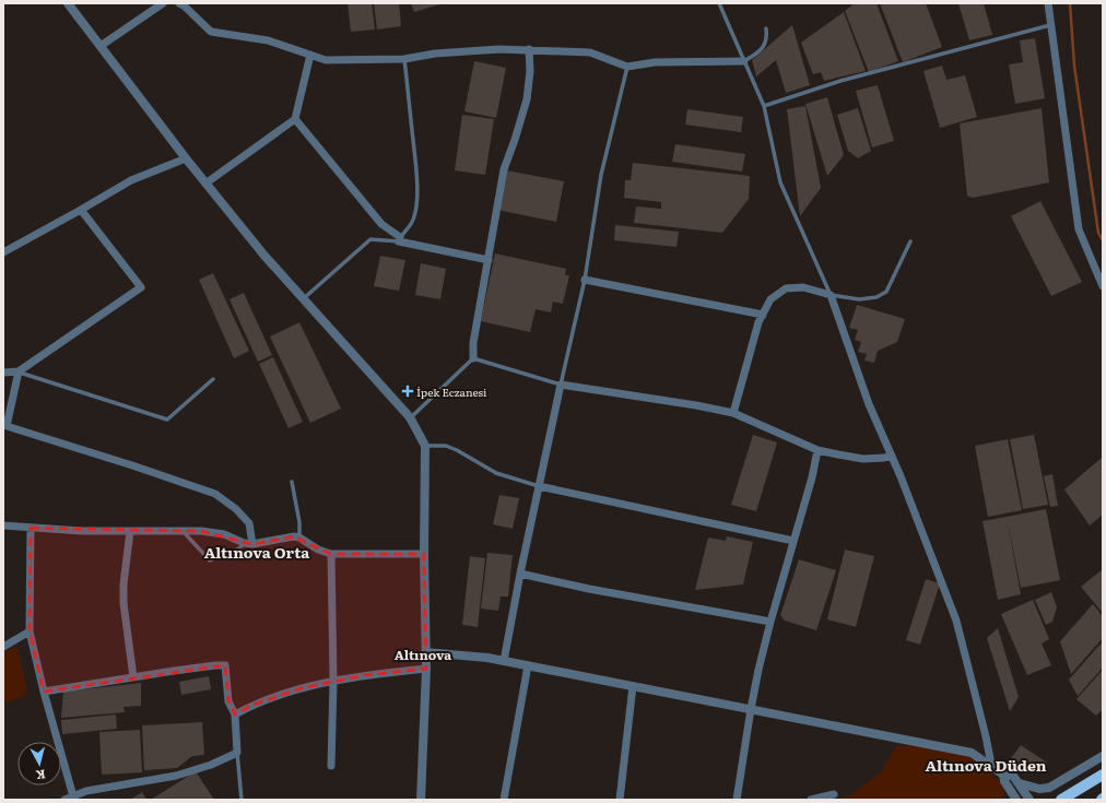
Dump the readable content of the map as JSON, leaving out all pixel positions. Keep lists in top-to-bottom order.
{
  "districts": ["Altınova Orta", "Altınova", "Altınova Düden"],
  "places": {
    "health": ["İpek Eczanesi"]
  },
  "north": "bottom"
}
